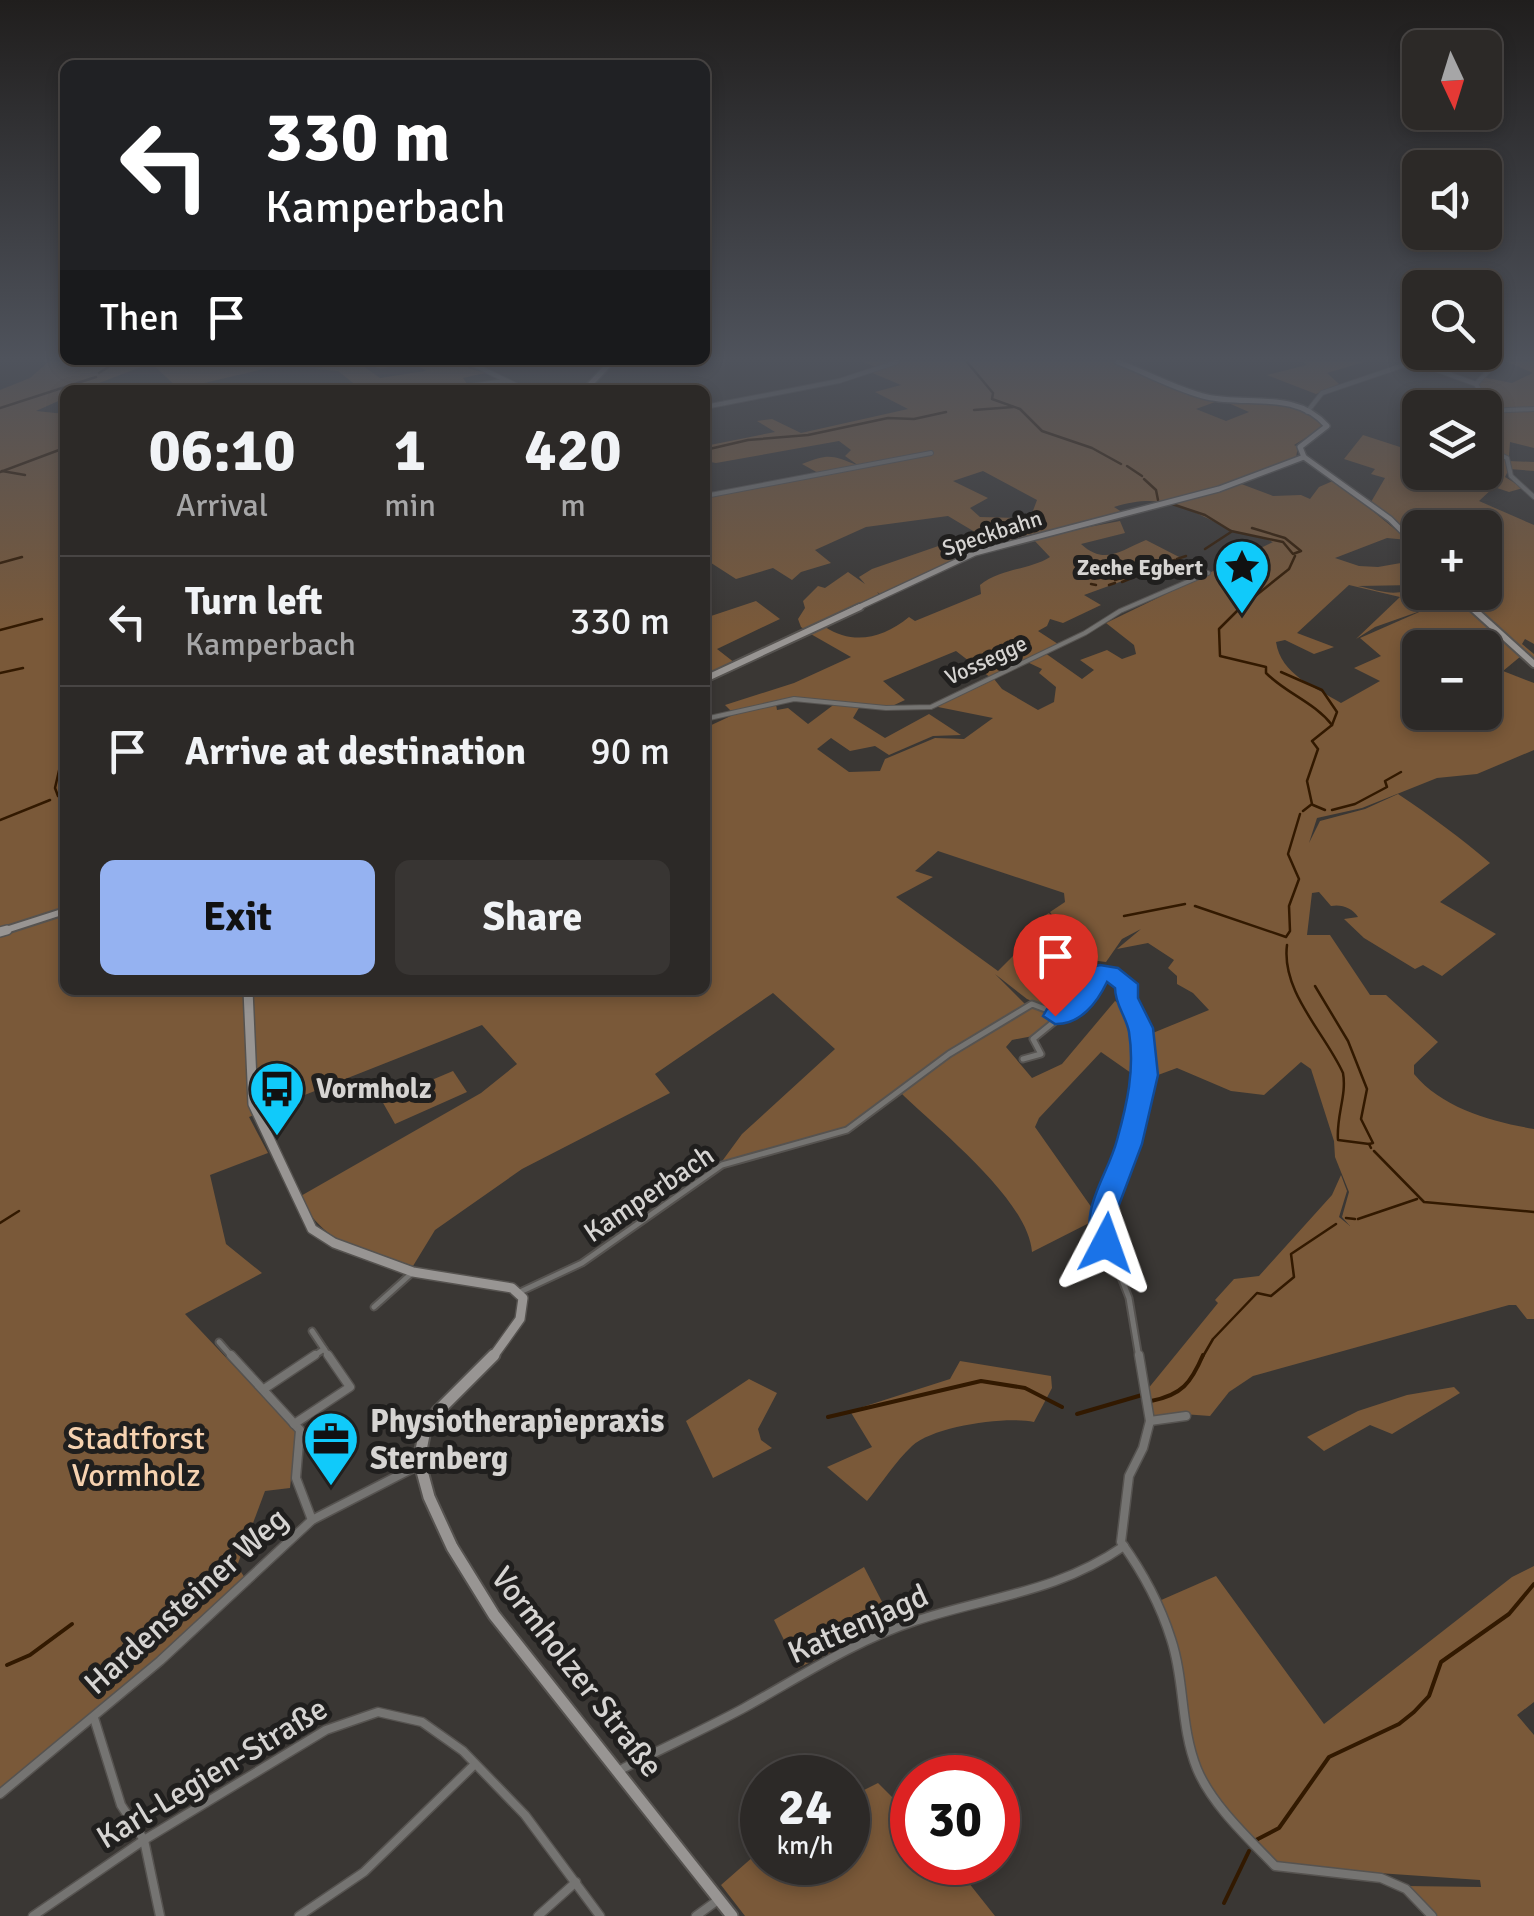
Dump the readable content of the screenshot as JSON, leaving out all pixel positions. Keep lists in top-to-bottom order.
{
  "streets": {
    "street": [
      "Speckbahn",
      "Vossegge",
      "Kamperbach",
      "Hardensteiner Weg",
      "Kattenjagd",
      "Vormholzer Straße",
      "Karl-Legien-Straße"
    ]
  },
  "crossings": [
    ["Hardensteiner Weg", "Vormholzer Straße"],
    ["Kattenjagd", "Vormholzer Straße"]
  ],
  "parks": ["Stadtforst Vormholz"],
  "places": {
    "place": ["Zeche Egbert"],
    "bus stop": ["Vormholz"],
    "office": ["Physiotherapiepraxis Sternberg"]
  },
  "north": "bottom",
  "page": {
    "map_buttons": ["+", "−"],
    "turn": ["330 m", "Kamperbach"],
    "then": "Then",
    "eta": [
      "06:10",
      "Arrival",
      "1",
      "min",
      "420",
      "m"
    ],
    "list": [
      {
        "name": "Turn left",
        "note": "Kamperbach",
        "value": "330 m"
      },
      {
        "name": "Arrive at destination",
        "value": "90 m"
      }
    ],
    "buttons": ["Exit", "Share"],
    "speed": "24 km/h",
    "limit": "30"
  }
}
